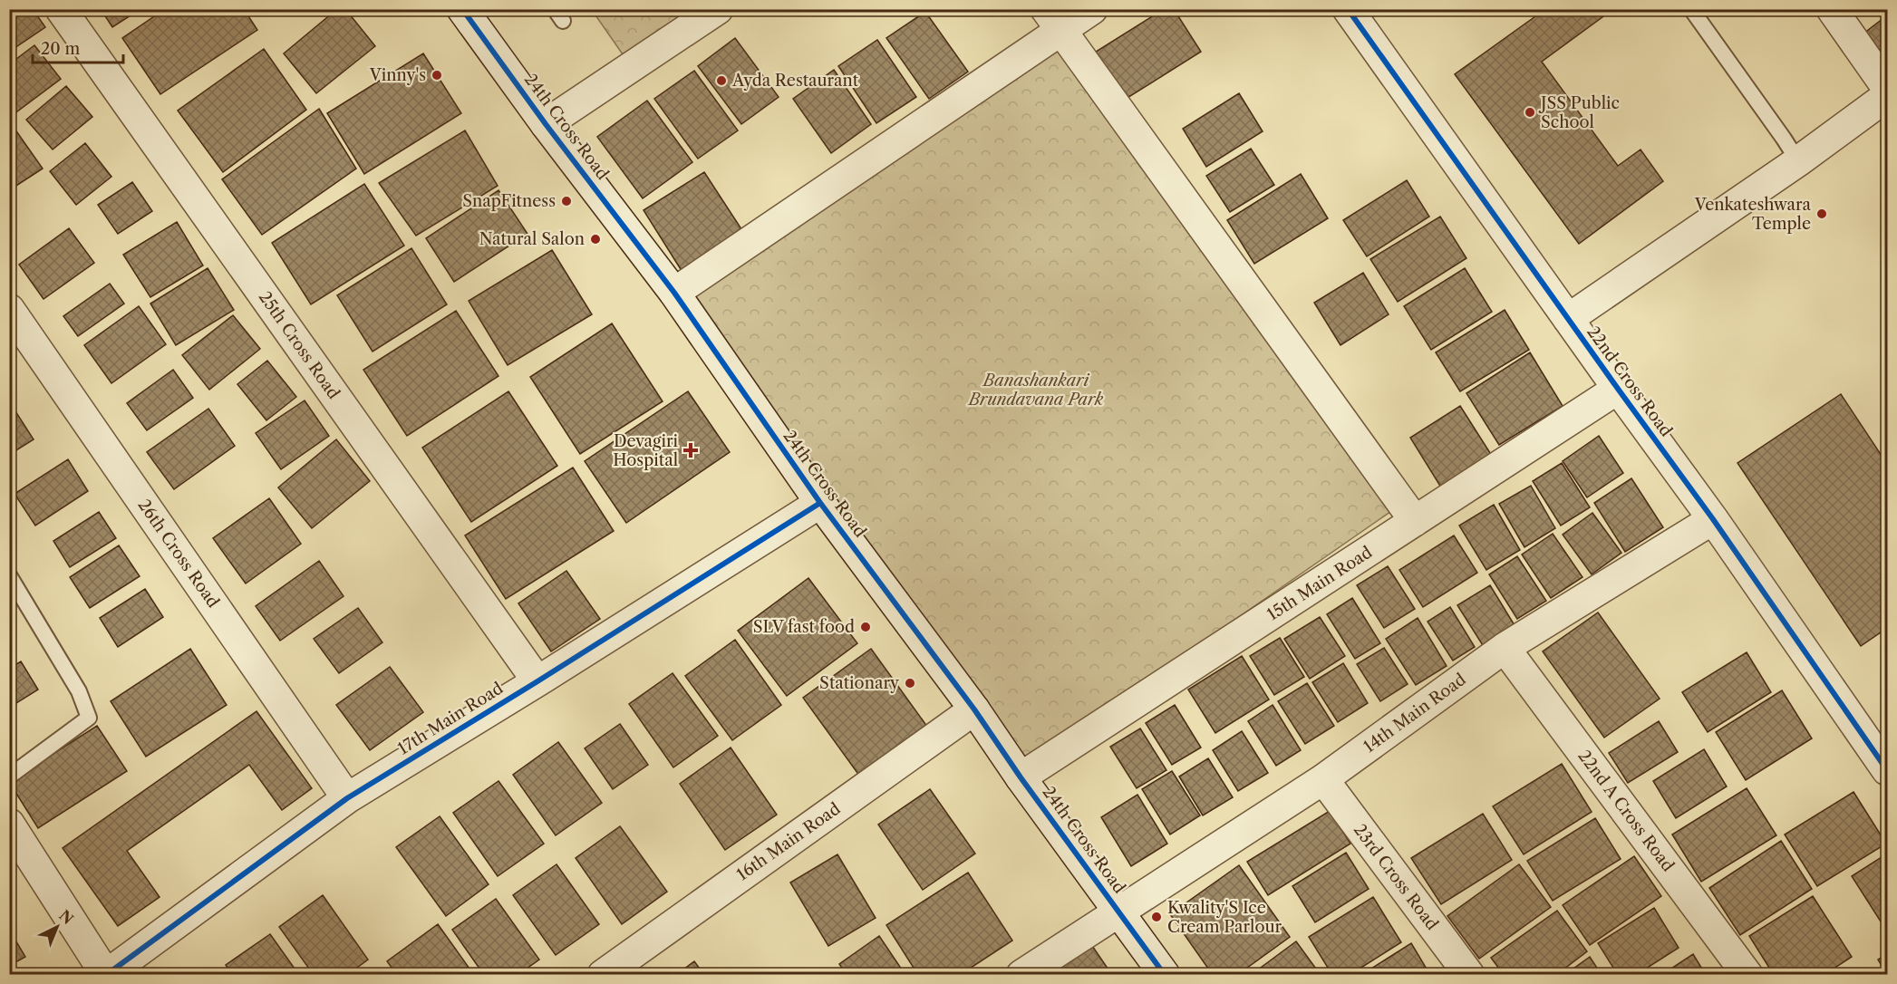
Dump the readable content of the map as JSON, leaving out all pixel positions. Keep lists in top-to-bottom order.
{
  "streets": {
    "street": [
      "24th Cross Road",
      "25th Cross Road",
      "22nd Cross Road",
      "26th Cross Road",
      "15th Main Road",
      "14th Main Road",
      "17th Main Road",
      "22nd A Cross Road",
      "16th Main Road",
      "23rd Cross Road"
    ]
  },
  "crossings": [
    ["24th Cross Road", "15th Main Road"],
    ["24th Cross Road", "14th Main Road"],
    ["24th Cross Road", "17th Main Road"],
    ["24th Cross Road", "16th Main Road"],
    ["25th Cross Road", "17th Main Road"],
    ["22nd Cross Road", "15th Main Road"],
    ["22nd Cross Road", "14th Main Road"],
    ["26th Cross Road", "17th Main Road"],
    ["14th Main Road", "22nd A Cross Road"],
    ["14th Main Road", "23rd Cross Road"]
  ],
  "parks": ["Banashankari Brundavana Park"],
  "places": {
    "other": [
      "Vinny's",
      "Ayda Restaurant",
      "JSS Public School",
      "SnapFitness",
      "Venkateshwara Temple",
      "Natural Salon",
      "SLV fast food",
      "Stationary",
      "Kwality'S Ice Cream Parlour"
    ],
    "health": ["Devagiri Hospital"]
  },
  "scale_bar": "20 m",
  "north": "top right"
}
